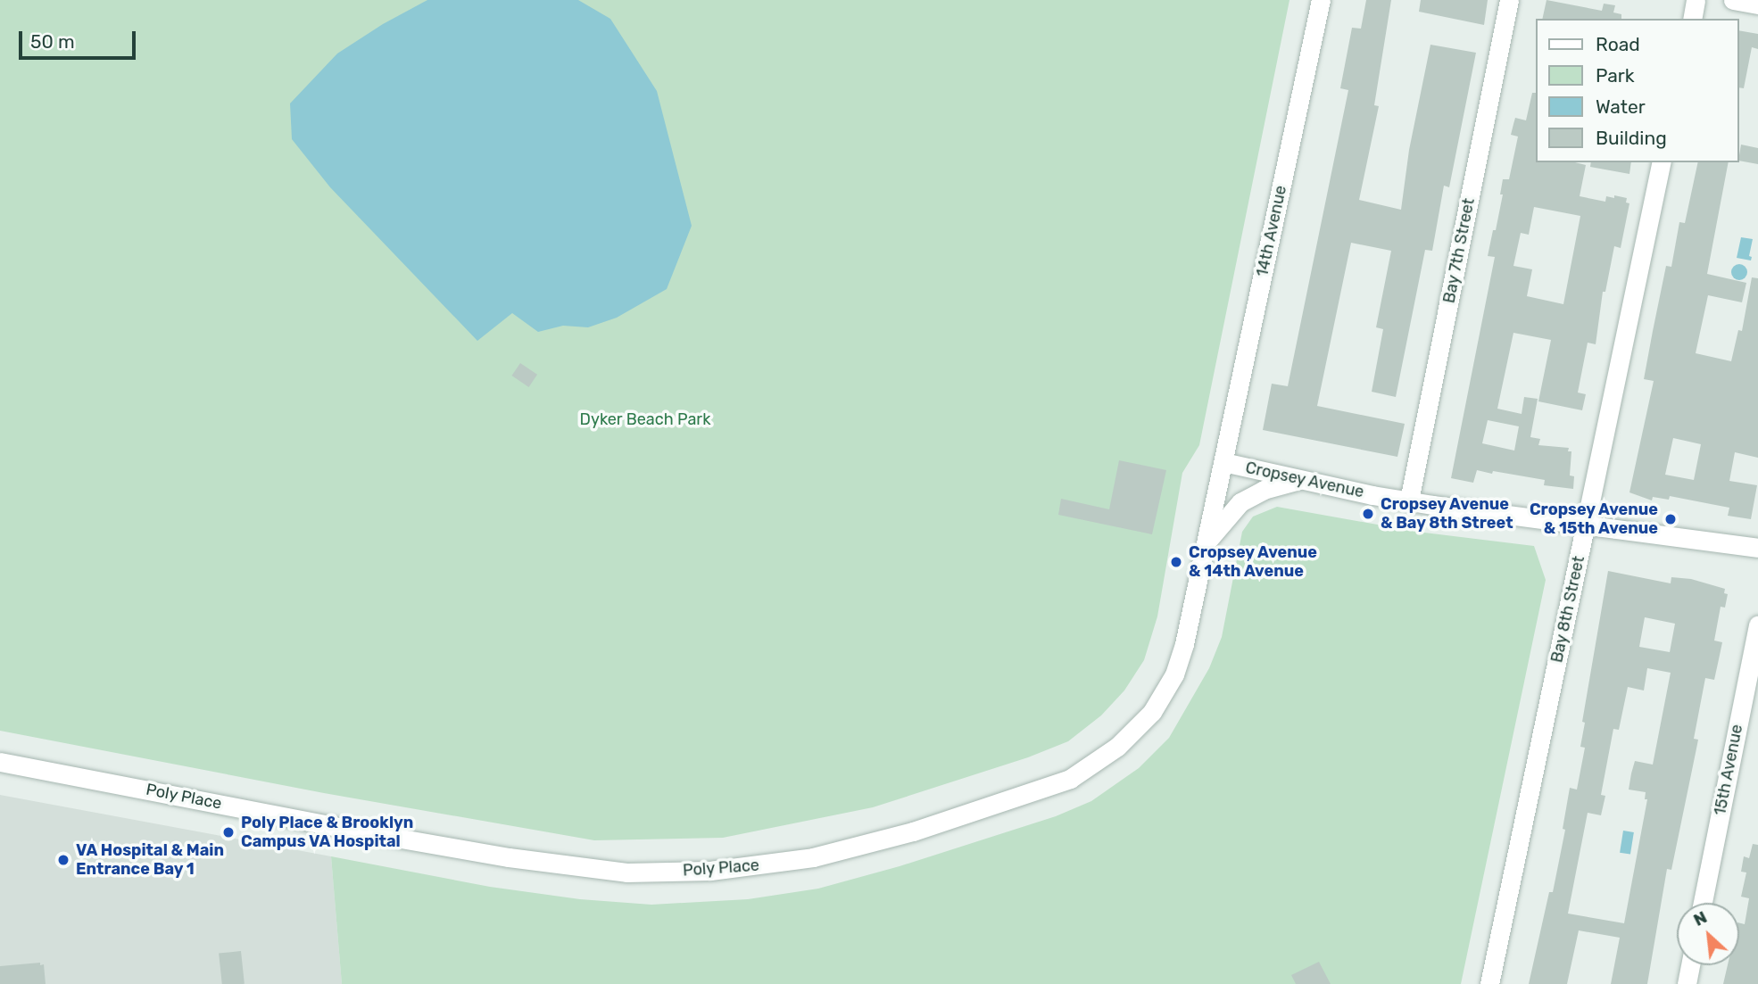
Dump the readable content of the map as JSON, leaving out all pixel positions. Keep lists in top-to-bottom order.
{
  "streets": {
    "main road": [
      "14th Avenue",
      "Bay 7th Street",
      "Cropsey Avenue",
      "Bay 8th Street",
      "15th Avenue",
      "Poly Place"
    ]
  },
  "crossings": [
    ["14th Avenue", "Cropsey Avenue"],
    ["14th Avenue", "Poly Place"],
    ["Bay 7th Street", "Cropsey Avenue"],
    ["Cropsey Avenue", "Bay 8th Street"],
    ["Cropsey Avenue", "Poly Place"]
  ],
  "parks": ["Dyker Beach Park"],
  "places": [
    "Cropsey Avenue & Bay 8th Street",
    "Cropsey Avenue & 15th Avenue",
    "Cropsey Avenue & 14th Avenue",
    "Poly Place & Brooklyn Campus VA Hospital",
    "VA Hospital & Main Entrance Bay 1"
  ],
  "legend": [
    "Road",
    "Park",
    "Water",
    "Building"
  ],
  "scale_bar": "50 m",
  "north": "top left"
}
